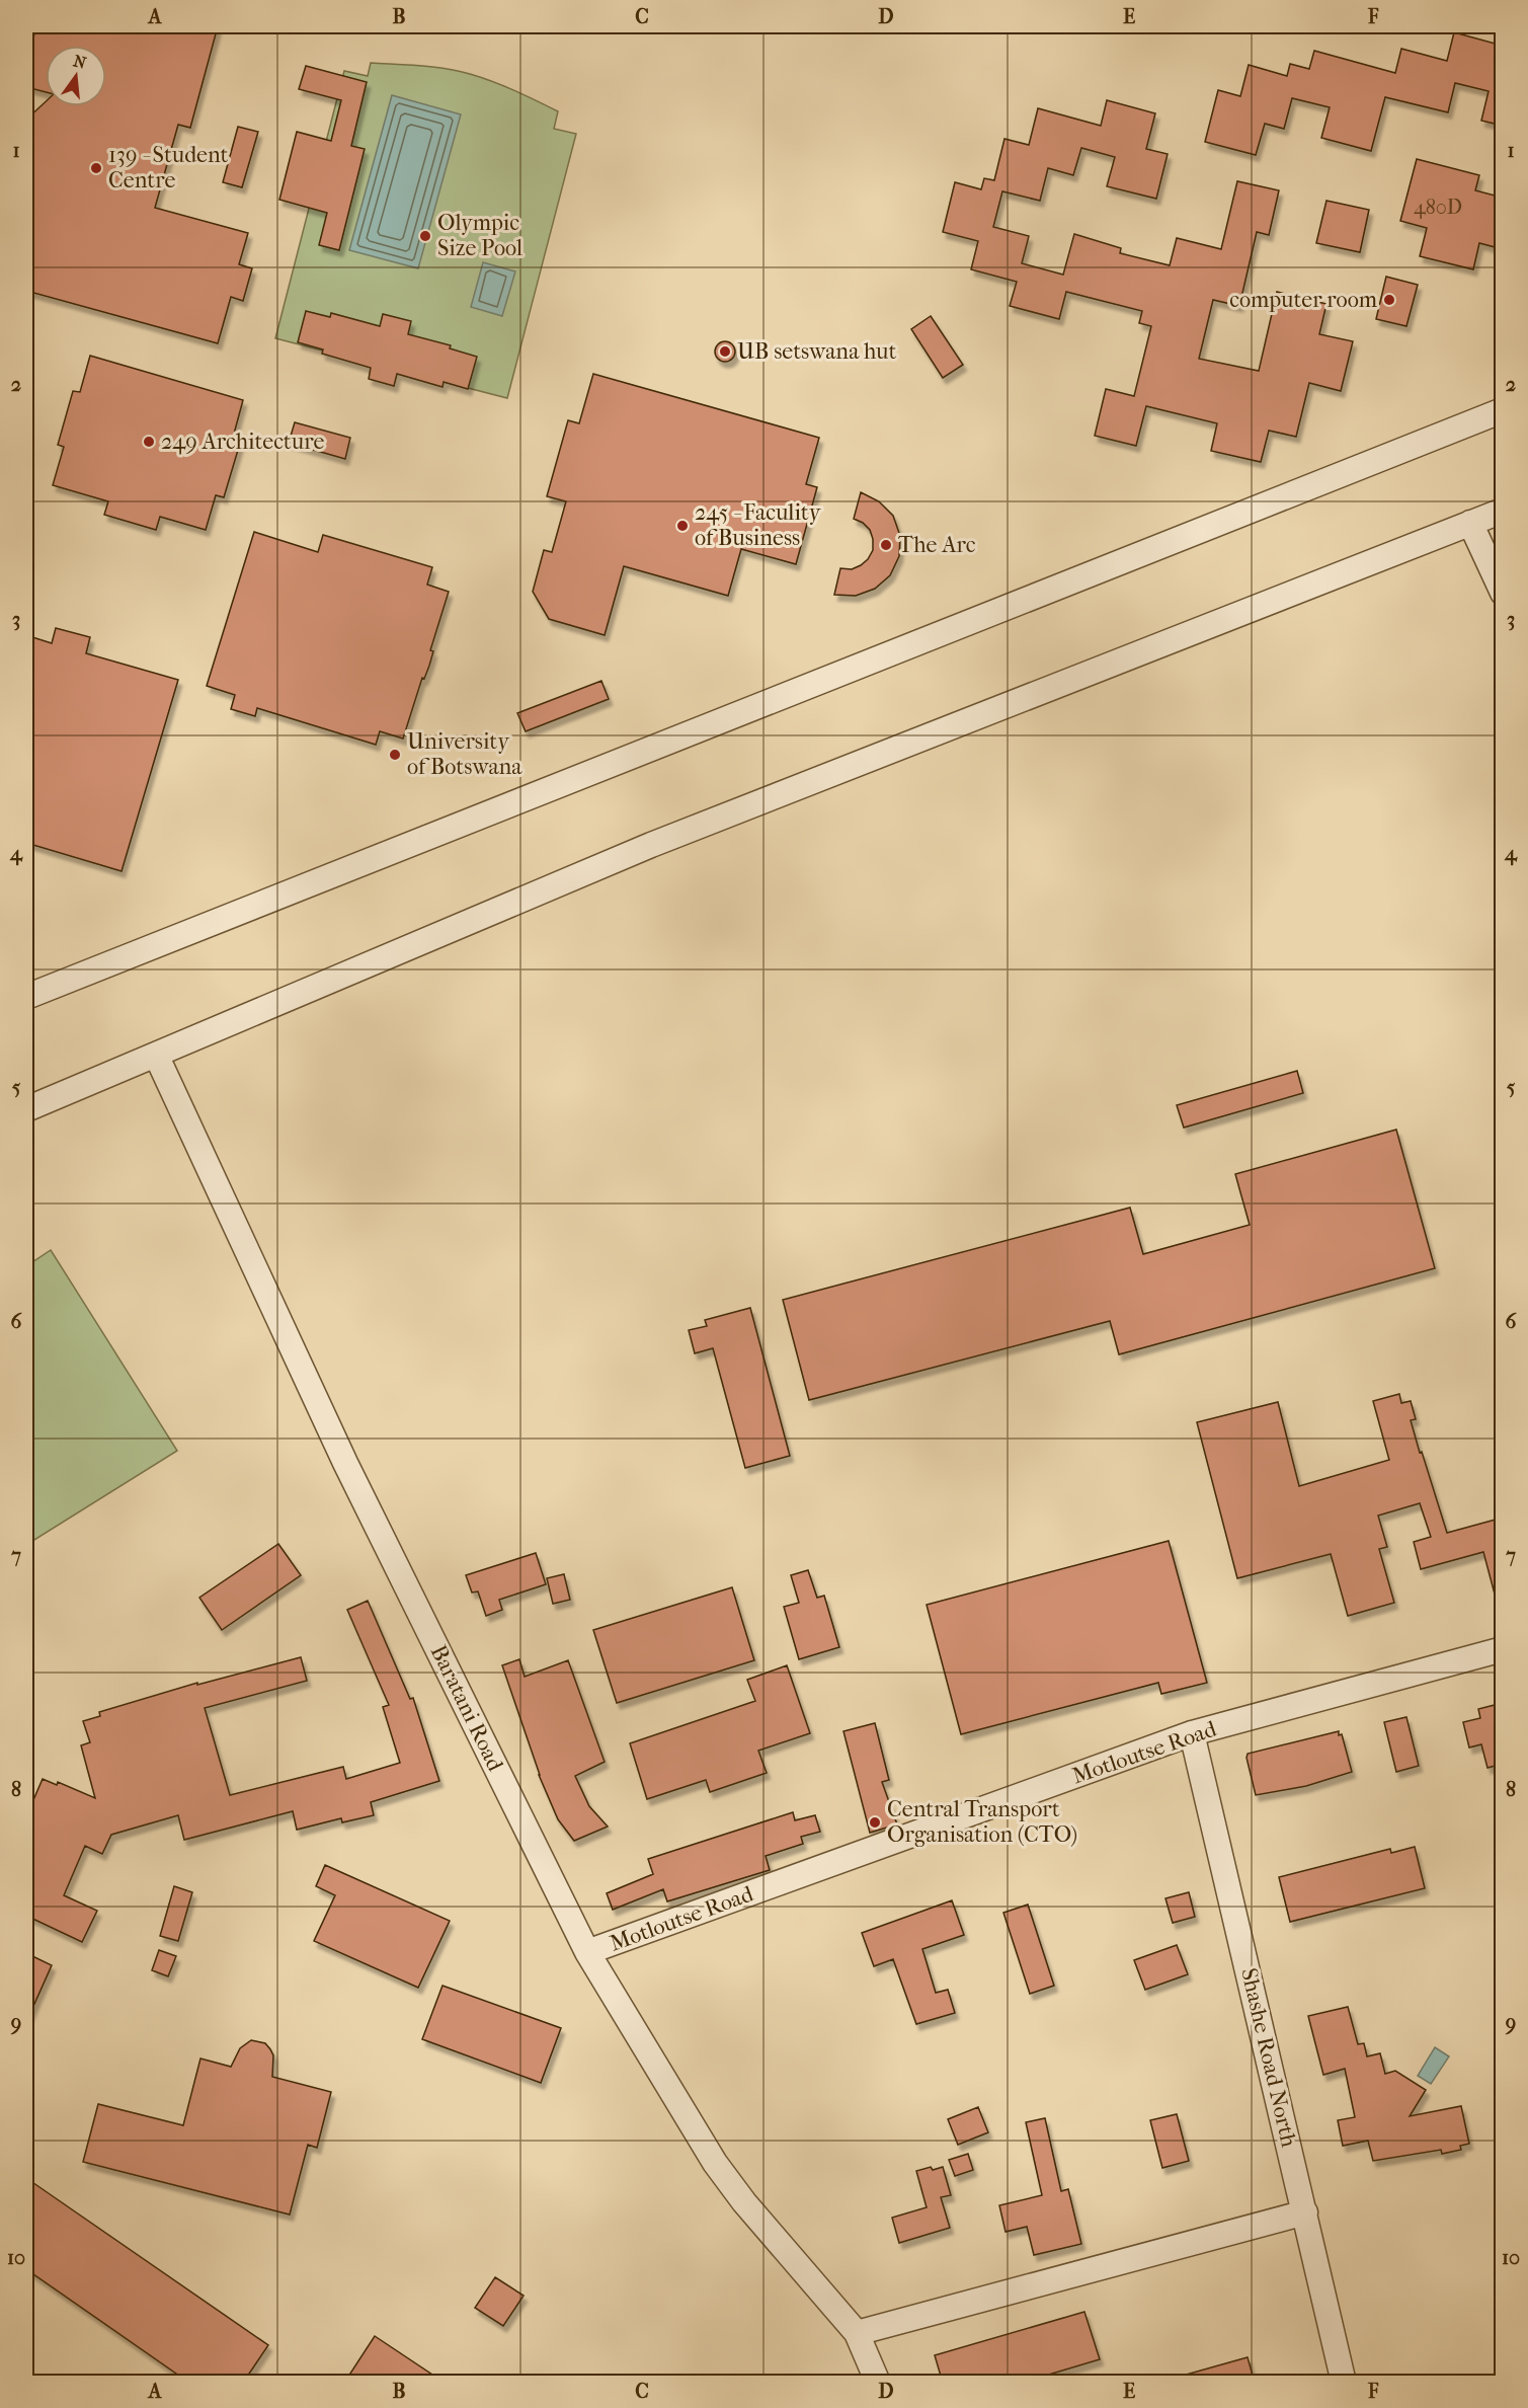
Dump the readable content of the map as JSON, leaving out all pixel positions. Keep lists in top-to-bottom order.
{
  "streets": {
    "street": ["Baratani Road", "Motloutse Road", "Shashe Road North"]
  },
  "crossings": [
    ["Baratani Road", "Motloutse Road"],
    ["Motloutse Road", "Shashe Road North"]
  ],
  "places": [
    "139 - Student Centre",
    "Olympic Size Pool",
    "computer room",
    "UB setswana hut",
    "249 Architecture",
    "245 - Faculity of Business",
    "The Arc",
    "University of Botswana",
    "Central Transport Organisation (CTO)"
  ],
  "house_numbers": ["480D"],
  "north": "top",
  "grid": {
    "columns": [
      "A",
      "B",
      "C",
      "D",
      "E",
      "F"
    ],
    "rows": [
      "1",
      "2",
      "3",
      "4",
      "5",
      "6",
      "7",
      "8",
      "9",
      "10"
    ]
  }
}
